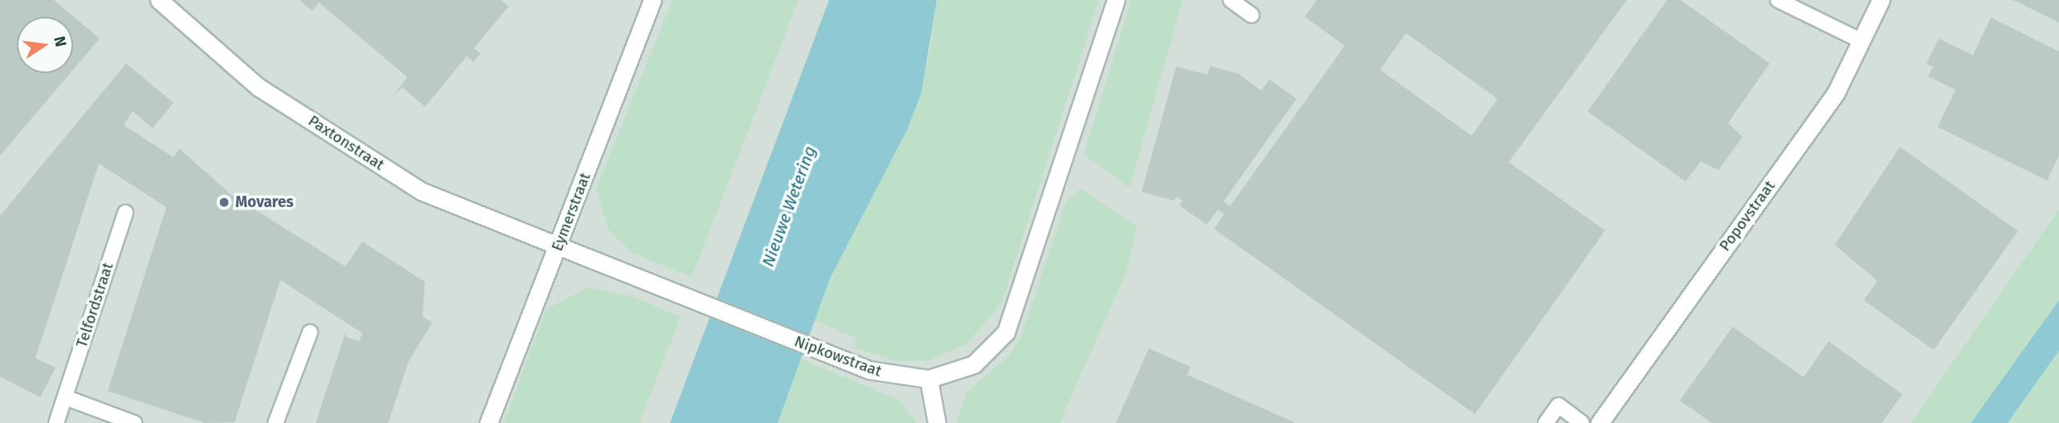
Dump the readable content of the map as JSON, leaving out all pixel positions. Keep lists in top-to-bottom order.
{
  "streets": {
    "street": [
      "Paxtonstraat",
      "Eymerstraat",
      "Popovstraat",
      "Nipkowstraat"
    ],
    "lane": ["Telfordstraat"]
  },
  "crossings": [
    ["Paxtonstraat", "Eymerstraat"],
    ["Paxtonstraat", "Nipkowstraat"],
    ["Eymerstraat", "Nipkowstraat"]
  ],
  "water": ["Nieuwe Wetering"],
  "places": ["Movares"],
  "north": "right"
}
